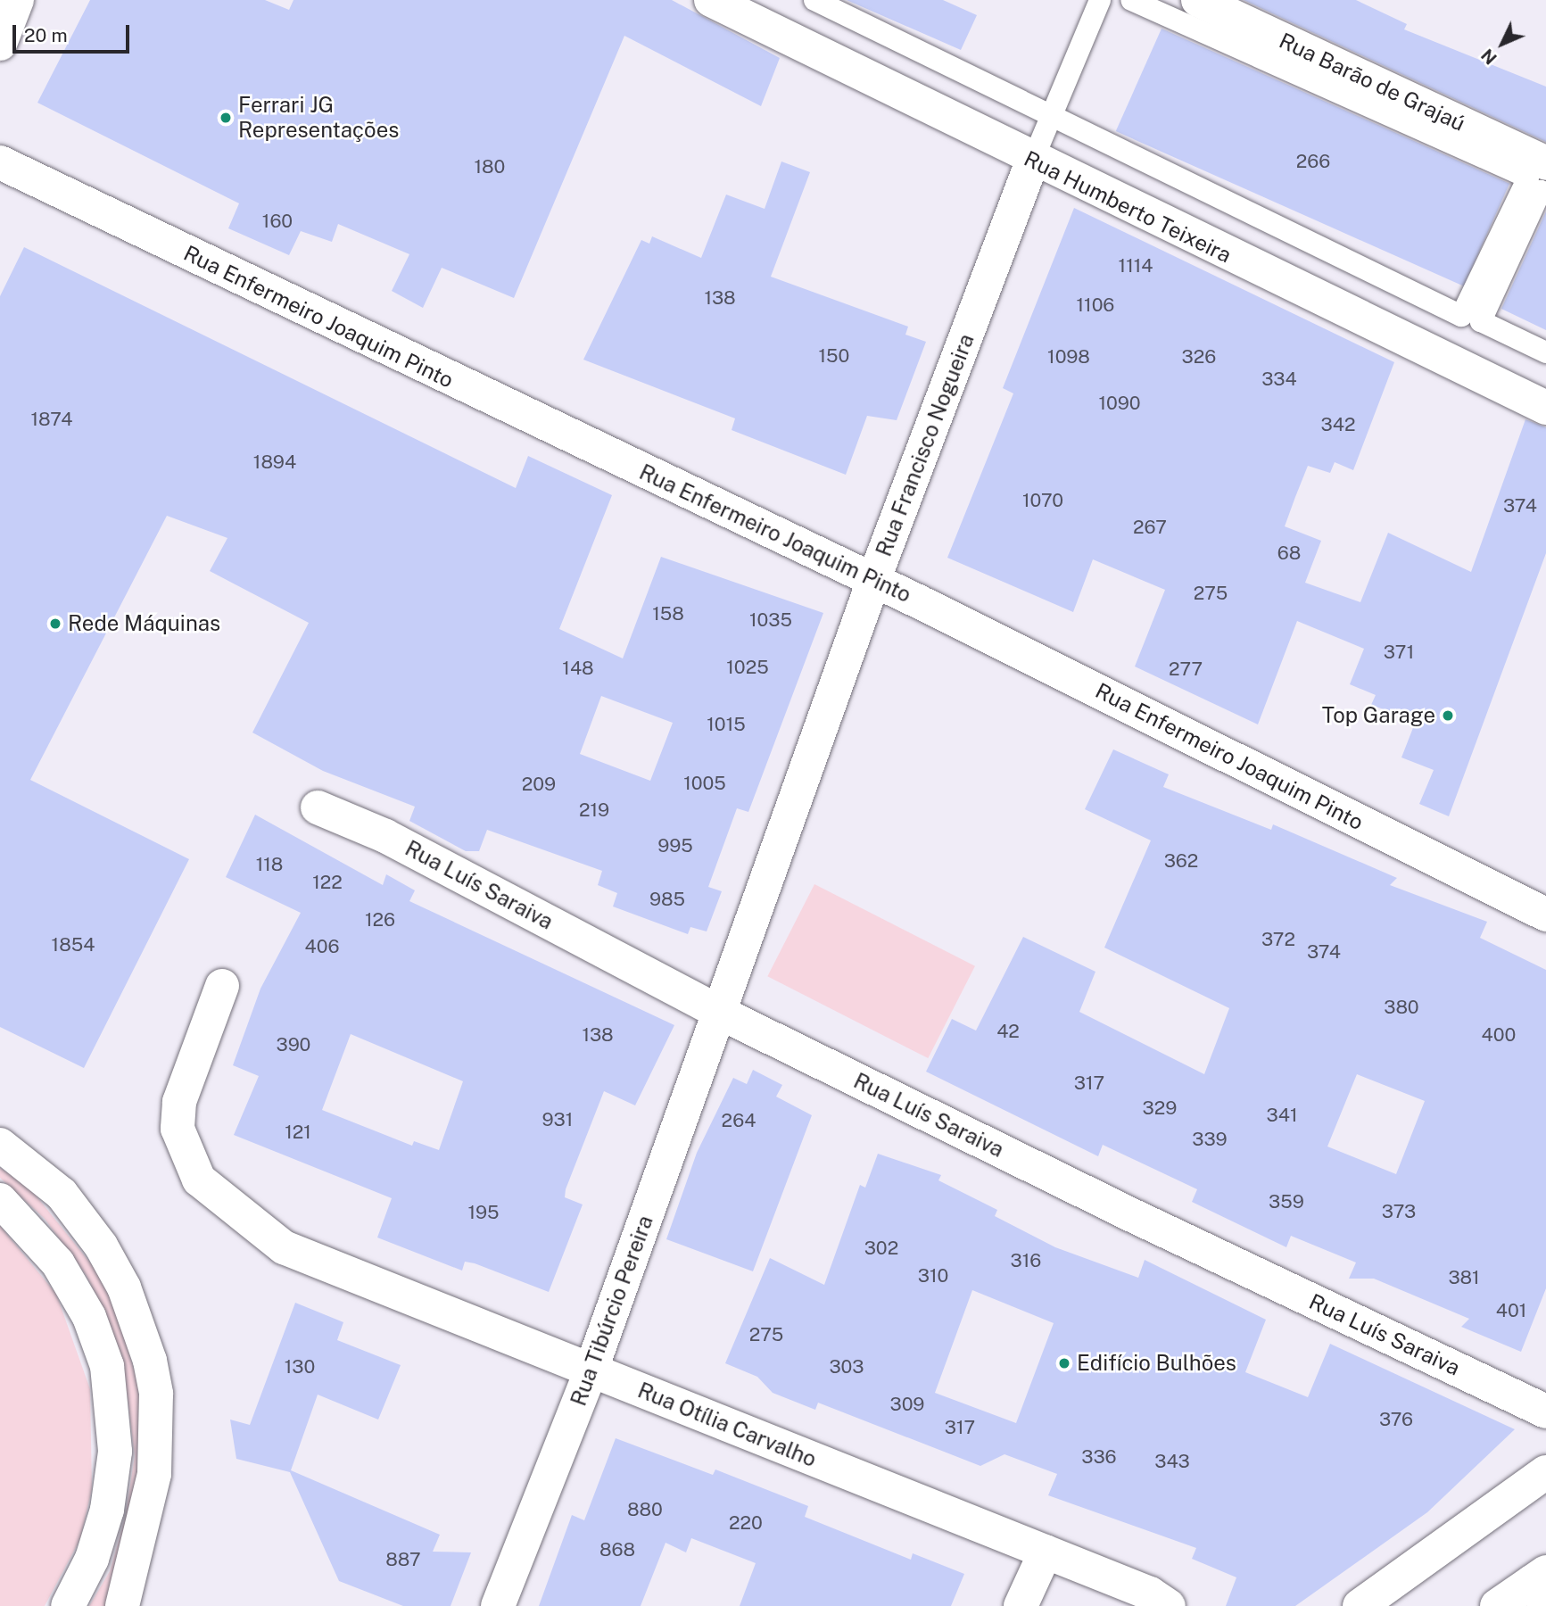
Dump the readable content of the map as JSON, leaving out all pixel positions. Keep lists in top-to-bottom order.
{
  "streets": {
    "street": [
      "Rua Barão de Grajaú",
      "Rua Humberto Teixeira",
      "Rua Enfermeiro Joaquim Pinto",
      "Rua Francisco Nogueira",
      "Rua Luís Saraiva",
      "Rua Tibúrcio Pereira",
      "Rua Otília Carvalho"
    ]
  },
  "crossings": [
    ["Rua Humberto Teixeira", "Rua Francisco Nogueira"],
    ["Rua Enfermeiro Joaquim Pinto", "Rua Francisco Nogueira"],
    ["Rua Francisco Nogueira", "Rua Luís Saraiva"],
    ["Rua Francisco Nogueira", "Rua Tibúrcio Pereira"],
    ["Rua Luís Saraiva", "Rua Tibúrcio Pereira"],
    ["Rua Tibúrcio Pereira", "Rua Otília Carvalho"]
  ],
  "places": [
    "Ferrari JG Representações",
    "Rede Máquinas",
    "Top Garage",
    "Edifício Bulhões"
  ],
  "house_numbers": [
    "266",
    "180",
    "160",
    "1114",
    "138",
    "1106",
    "150",
    "1098",
    "326",
    "334",
    "1090",
    "1874",
    "342",
    "1894",
    "1070",
    "374",
    "267",
    "68",
    "275",
    "158",
    "1035",
    "371",
    "1025",
    "148",
    "277",
    "1015",
    "1005",
    "209",
    "219",
    "995",
    "362",
    "118",
    "122",
    "985",
    "126",
    "372",
    "1854",
    "406",
    "374",
    "380",
    "42",
    "138",
    "400",
    "390",
    "317",
    "329",
    "341",
    "931",
    "264",
    "121",
    "339",
    "359",
    "373",
    "195",
    "302",
    "316",
    "310",
    "381",
    "401",
    "275",
    "130",
    "303",
    "309",
    "376",
    "317",
    "336",
    "343",
    "880",
    "220",
    "868",
    "887"
  ],
  "scale_bar": "20 m",
  "north": "bottom left"
}
